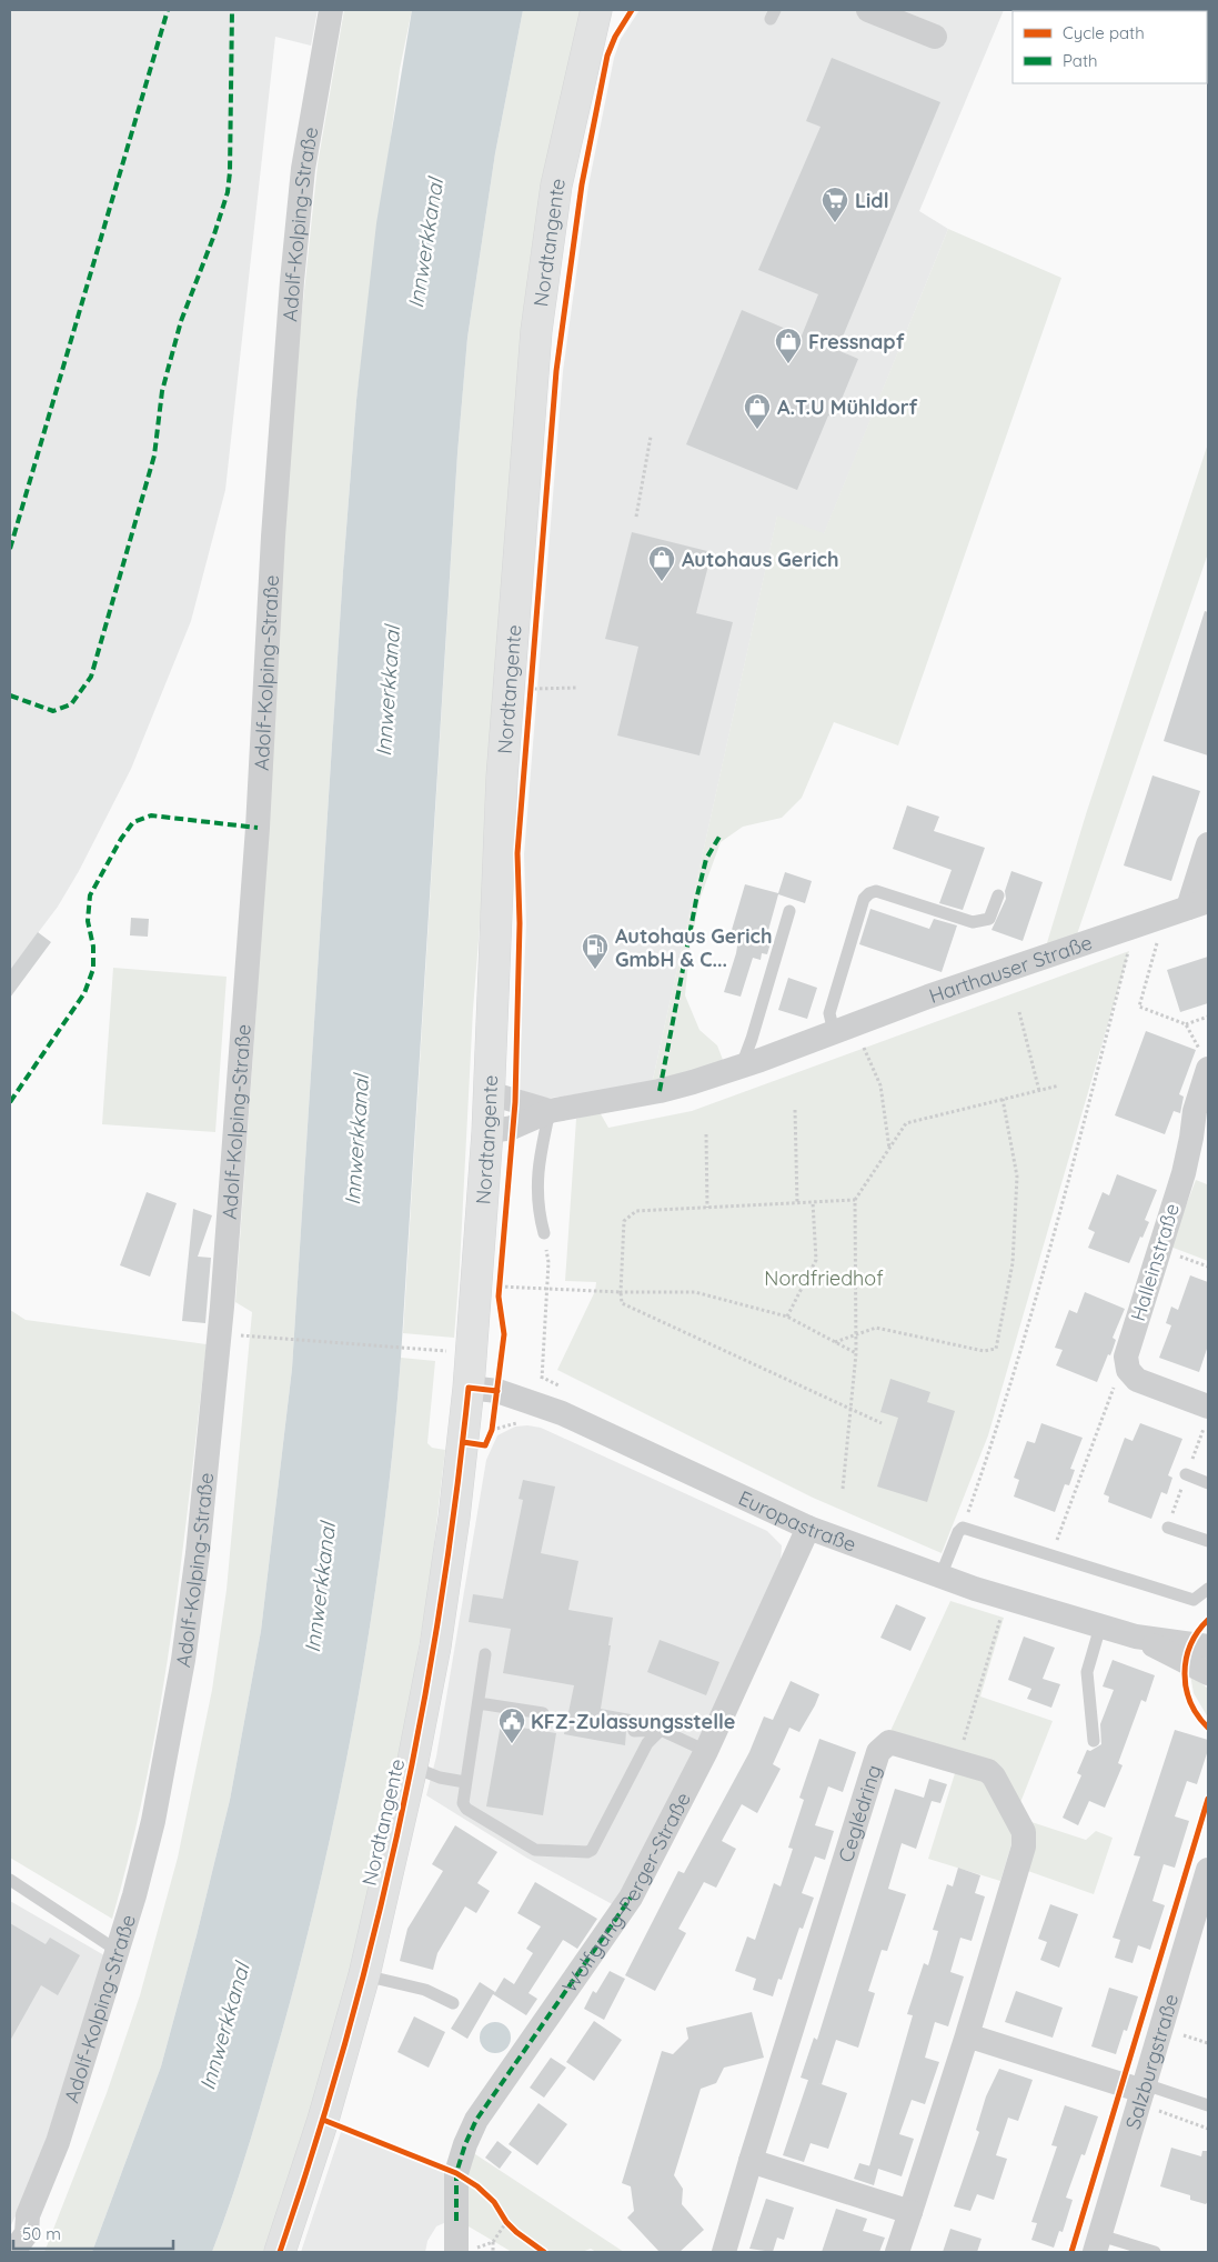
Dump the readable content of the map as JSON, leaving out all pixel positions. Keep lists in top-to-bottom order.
{
  "streets": {
    "main road": ["Nordtangente"],
    "street": [
      "Adolf-Kolping-Straße",
      "Harthauser Straße",
      "Halleinstraße",
      "Europastraße",
      "Ceglédring",
      "Wolfgang-Perger-Straße",
      "Salzburgstraße"
    ]
  },
  "crossings": [
    ["Nordtangente", "Harthauser Straße"],
    ["Nordtangente", "Europastraße"],
    ["Europastraße", "Wolfgang-Perger-Straße"]
  ],
  "water": ["Innwerkkanal"],
  "parks": ["Nordfriedhof"],
  "places": {
    "supermarket": ["Lidl"],
    "shop": ["Fressnapf", "A.T.U Mühldorf", "Autohaus Gerich"],
    "fuel station": ["Autohaus Gerich GmbH & C..."],
    "public building": ["KFZ-Zulassungsstelle"]
  },
  "legend": ["Cycle path", "Path"],
  "scale_bar": "50 m"
}
